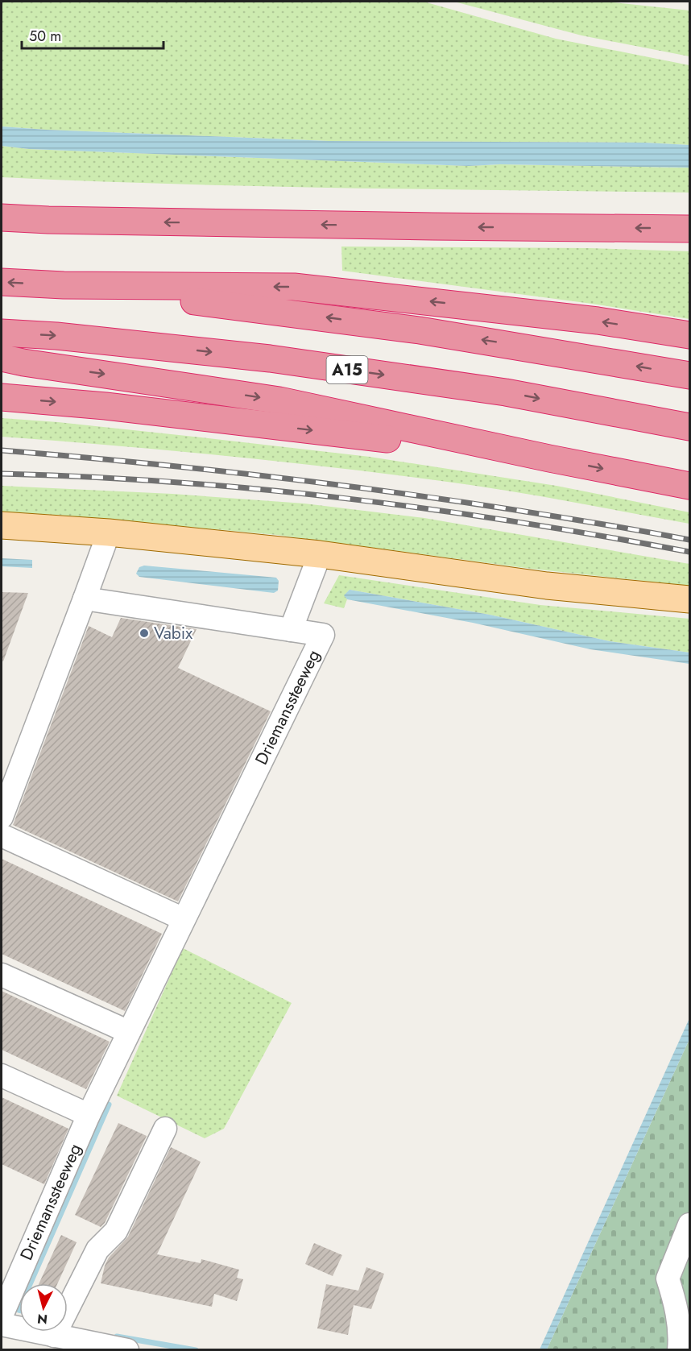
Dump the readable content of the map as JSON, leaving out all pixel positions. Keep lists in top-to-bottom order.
{
  "streets": {
    "highway": ["A15"],
    "street": ["Driemanssteeweg"]
  },
  "places": ["Vabix"],
  "scale_bar": "50 m",
  "north": "bottom"
}
